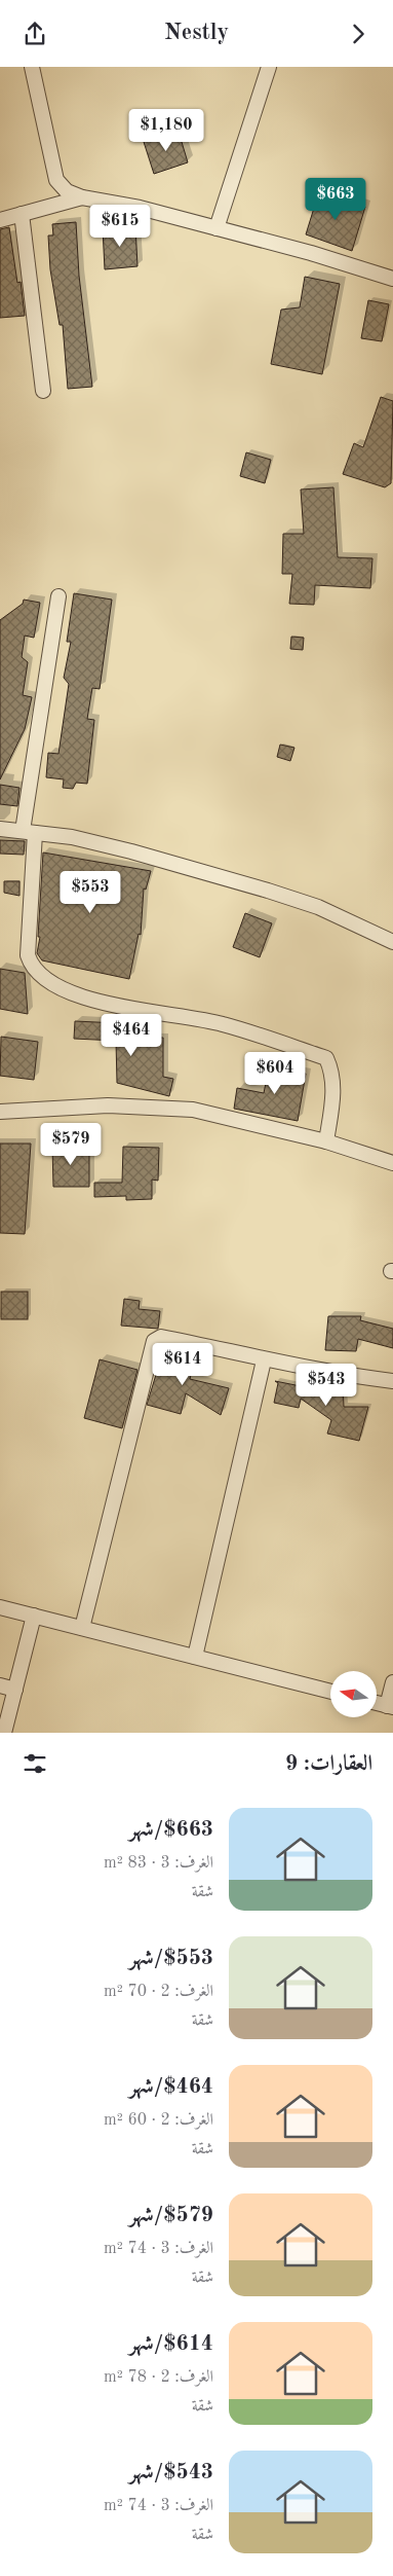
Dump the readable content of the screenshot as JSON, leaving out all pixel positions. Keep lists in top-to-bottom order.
{
  "north": "left",
  "page": {
    "header": "Nestly",
    "price": [
      "$1,180",
      "$663",
      "$615",
      "$553",
      "$464",
      "$604",
      "$579",
      "$614",
      "$543"
    ],
    "heading": "العقارات: 9",
    "list": [
      {
        "name": "$663/شهر",
        "note": "الغرف: 3 · 83 m² · شقة"
      },
      {
        "name": "$553/شهر",
        "note": "الغرف: 2 · 70 m² · شقة"
      },
      {
        "name": "$464/شهر",
        "note": "الغرف: 2 · 60 m² · شقة"
      },
      {
        "name": "$579/شهر",
        "note": "الغرف: 3 · 74 m² · شقة"
      },
      {
        "name": "$614/شهر",
        "note": "الغرف: 2 · 78 m² · شقة"
      },
      {
        "name": "$543/شهر",
        "note": "الغرف: 3 · 74 m² · شقة"
      }
    ]
  }
}
